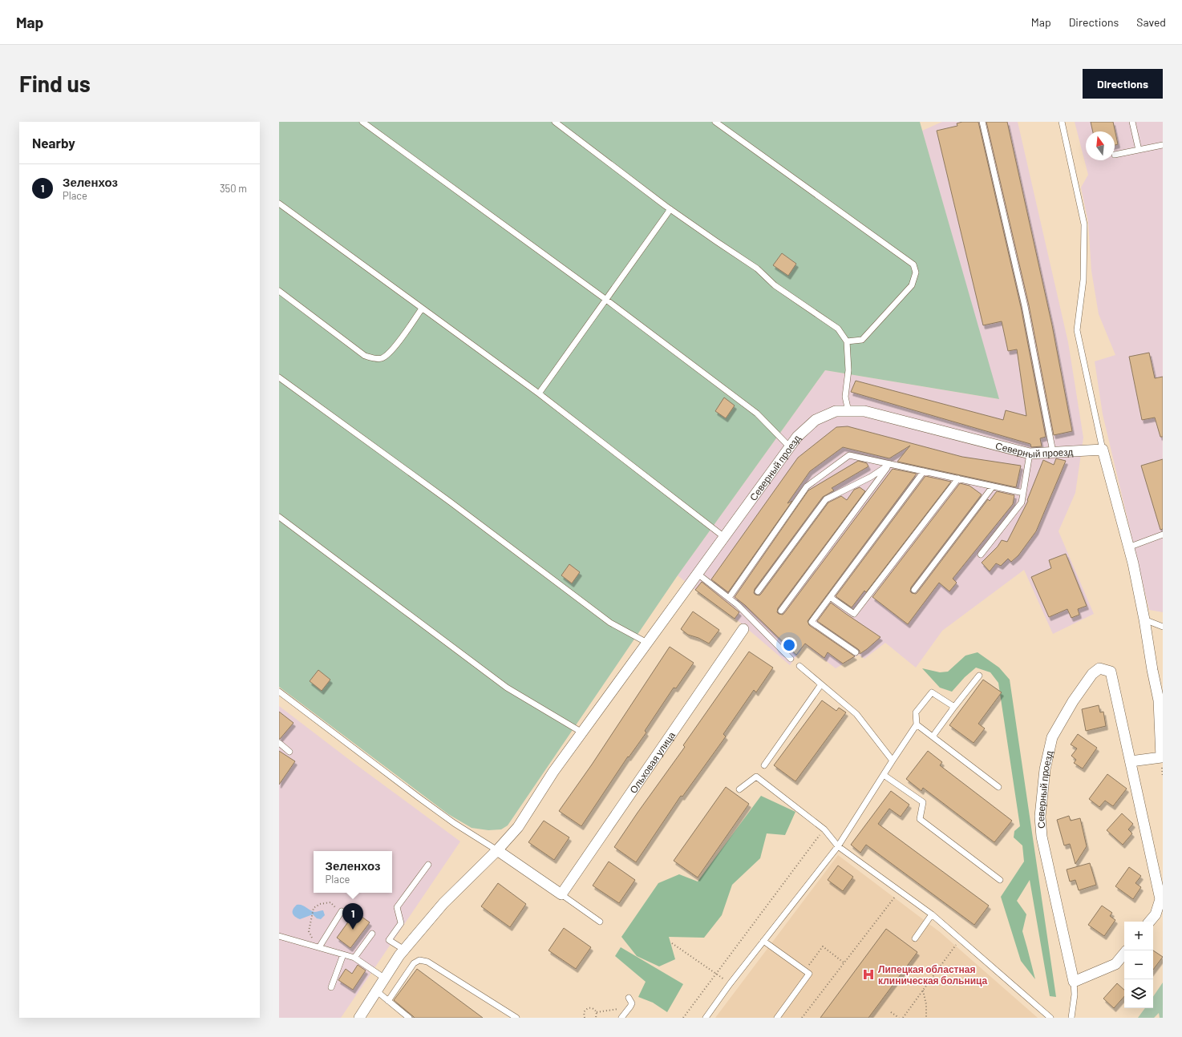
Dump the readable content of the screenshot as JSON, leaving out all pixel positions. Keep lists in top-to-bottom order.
{
  "streets": {
    "street": ["Северный проезд", "Ольховая улица"]
  },
  "places": {
    "hospital": ["Липецкая областная клиническая больница"]
  },
  "north": "top",
  "page": {
    "header": "Map",
    "nav": ["Map", "Directions", "Saved"],
    "buttons": "Directions",
    "title": "Find us",
    "heading": "Nearby",
    "list": [
      {
        "mark": "1",
        "name": "Зеленхоз",
        "note": "Place",
        "value": "350 m"
      }
    ],
    "popup": ["Зеленхоз", "Place"],
    "pins": "1",
    "map_buttons": ["+", "−"]
  }
}
